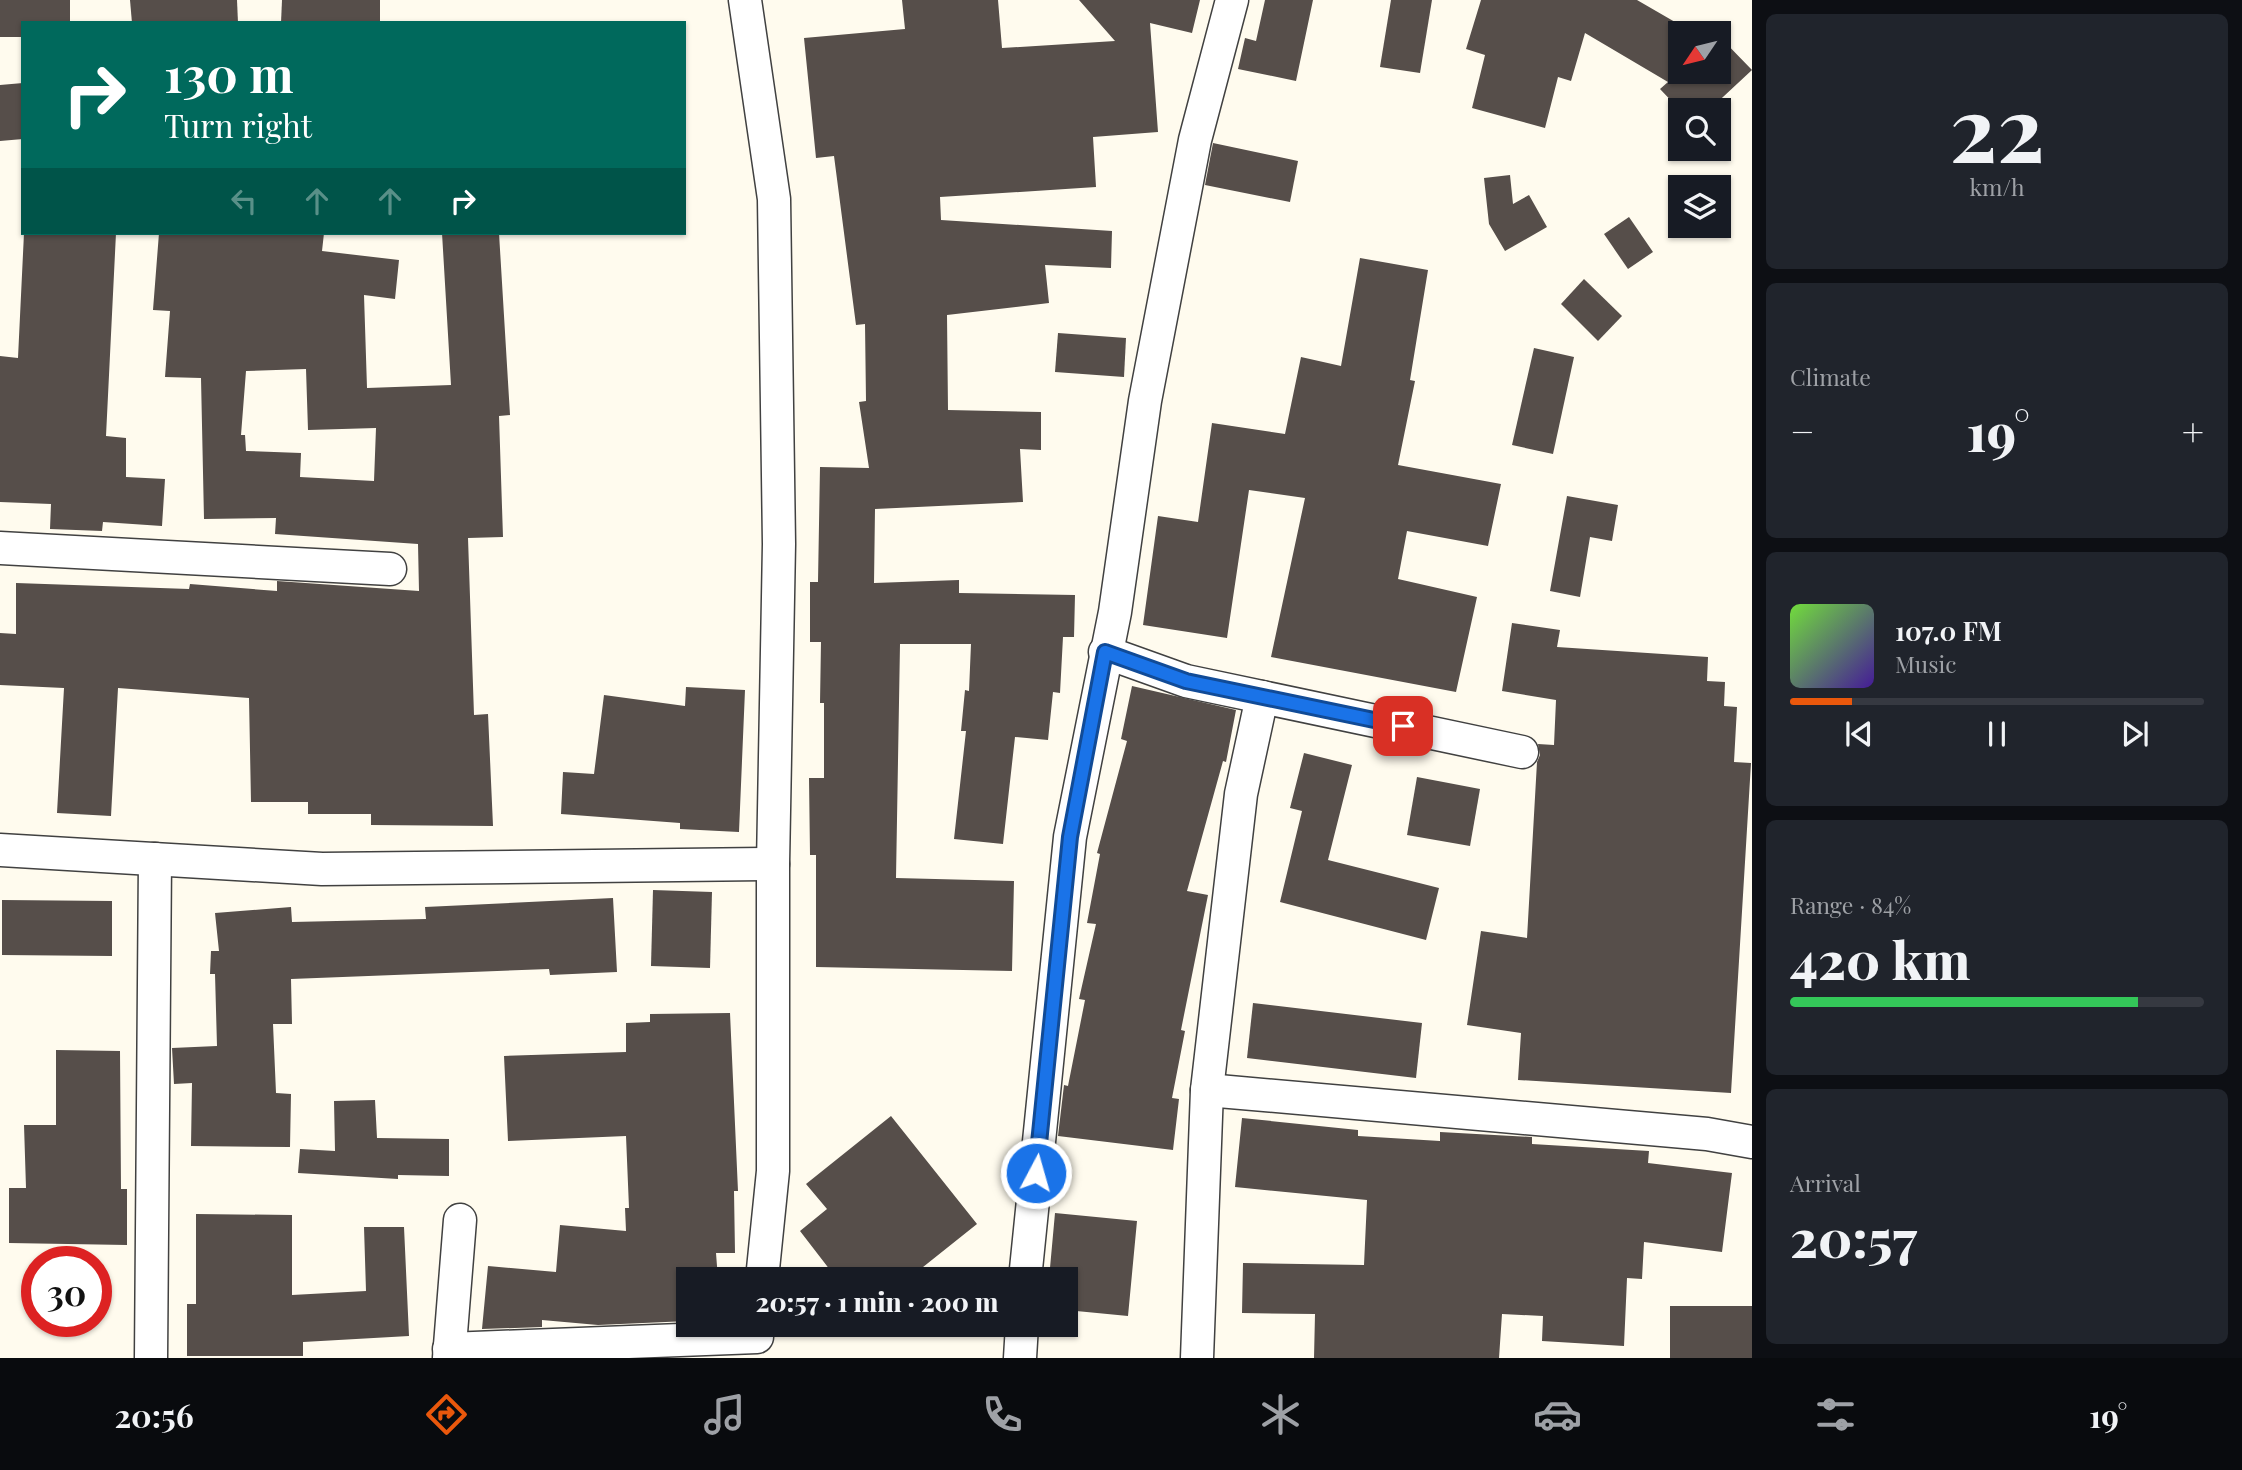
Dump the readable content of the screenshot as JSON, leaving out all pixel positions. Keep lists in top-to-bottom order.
{
  "north": "bottom left",
  "page": {
    "tile": [
      ["22", "km/h"],
      "Climate",
      ["Range · 84%", "420 km"],
      ["Arrival", "20:57"]
    ],
    "turn": ["130 m", "Turn right"],
    "heat": ["−", "19°", "+"],
    "song": ["107.0 FM", "Music"],
    "limit": "30",
    "trip": "20:57 · 1 min · 200 m",
    "tabs": ["20:56", "19°"]
  }
}
